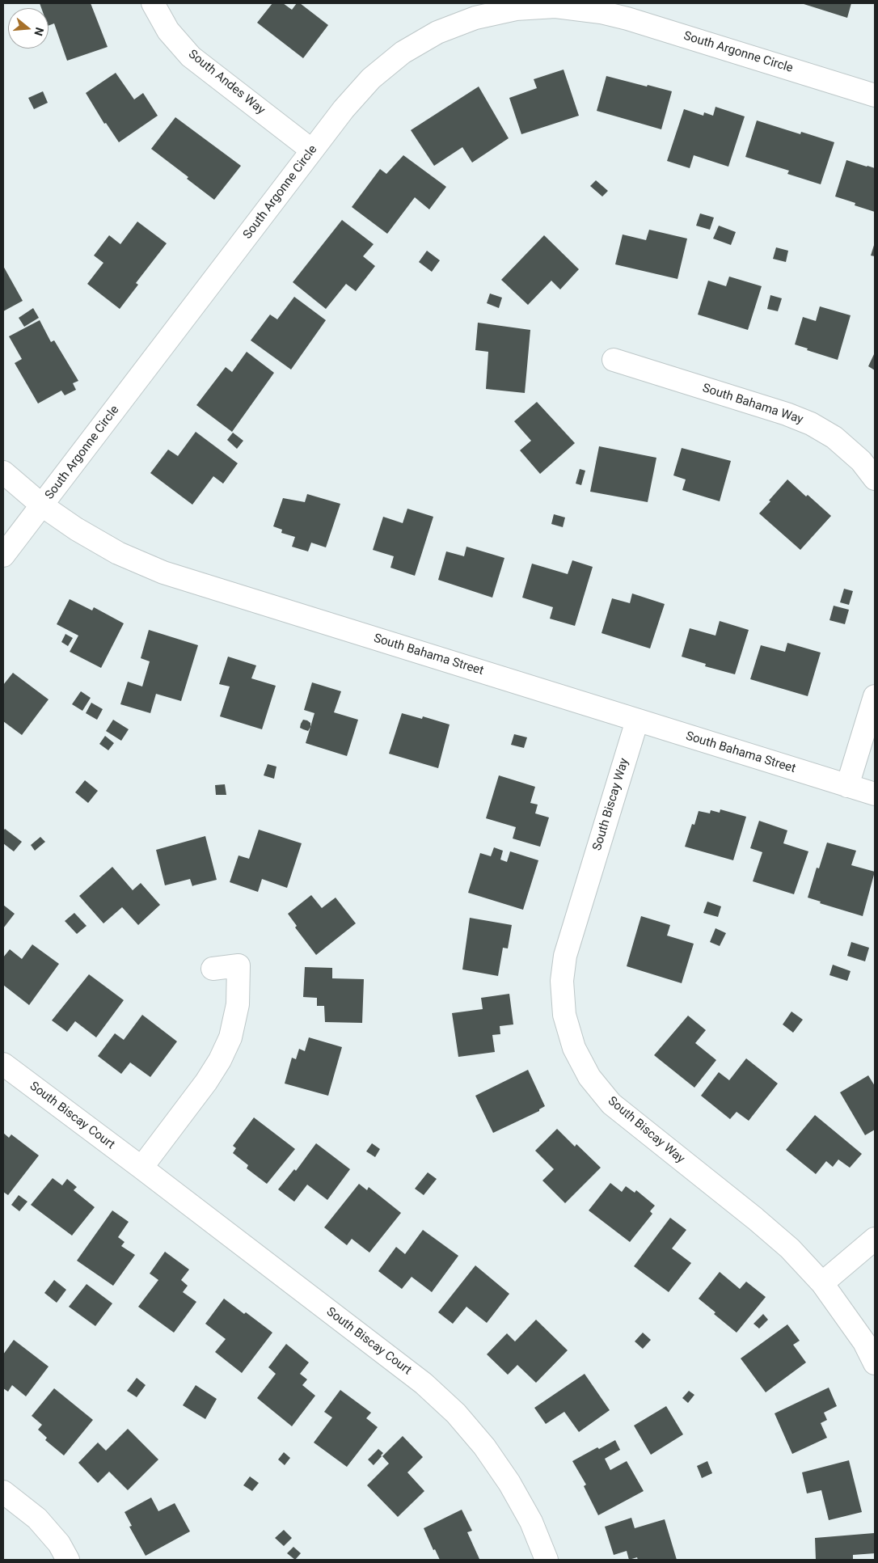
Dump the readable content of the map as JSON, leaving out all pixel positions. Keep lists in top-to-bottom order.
{
  "streets": {
    "street": [
      "South Argonne Circle",
      "South Andes Way",
      "South Bahama Way",
      "South Bahama Street",
      "South Biscay Way",
      "South Biscay Court"
    ]
  },
  "crossings": [
    ["South Argonne Circle", "South Andes Way"],
    ["South Argonne Circle", "South Bahama Street"],
    ["South Bahama Street", "South Biscay Way"]
  ],
  "north": "right"
}
